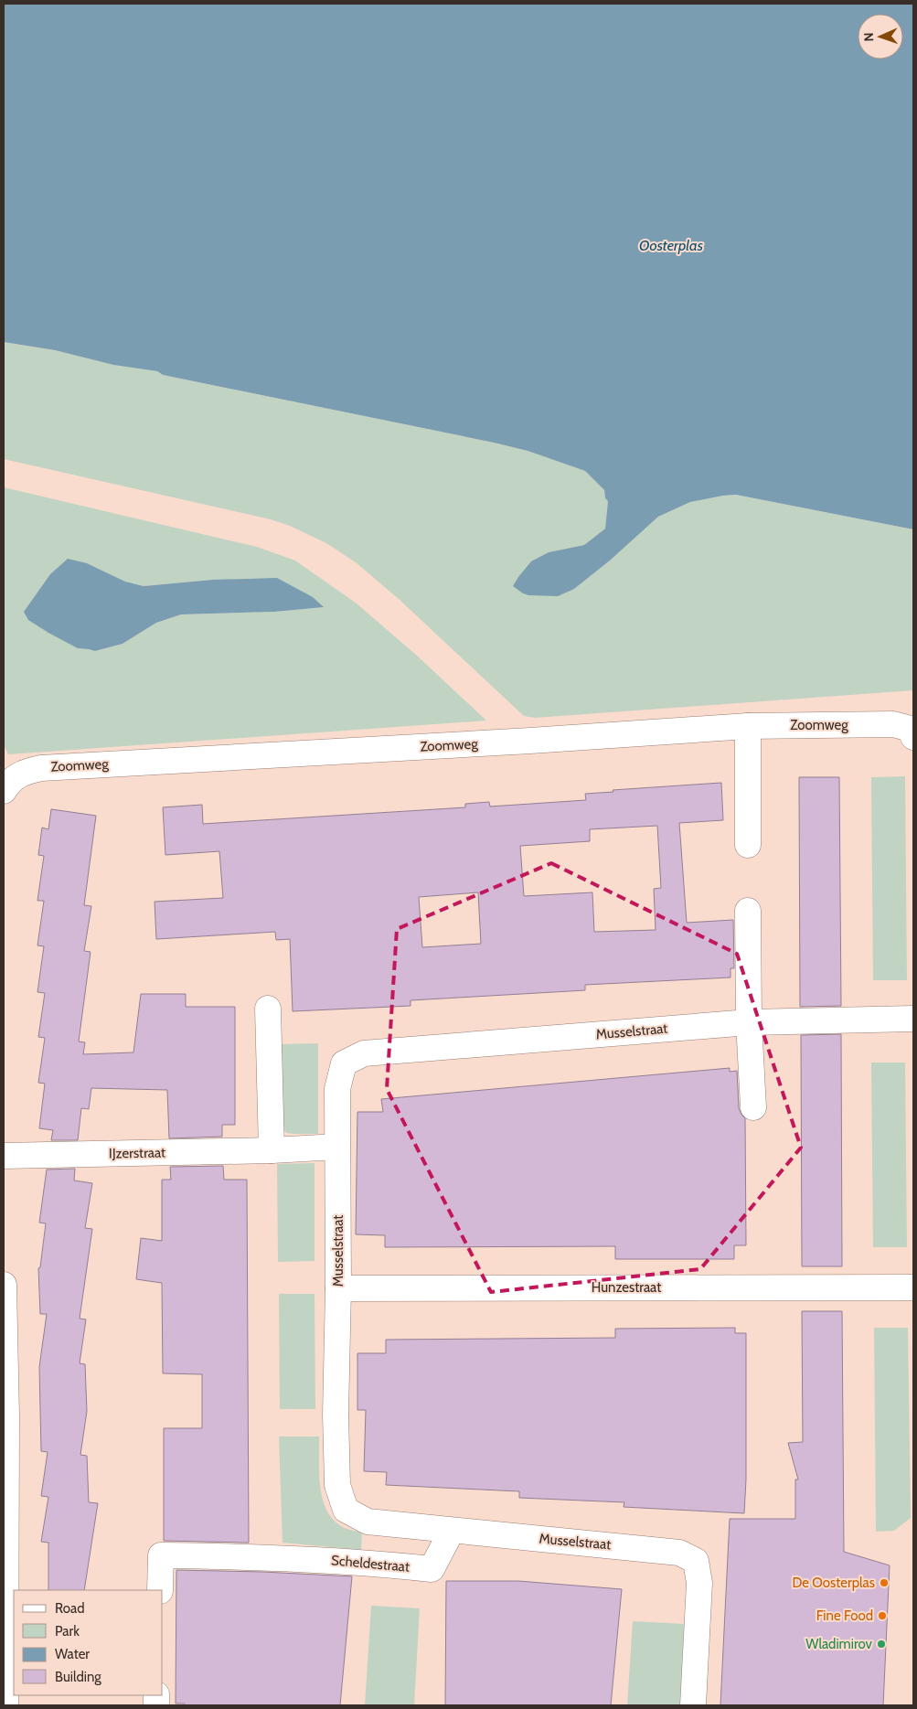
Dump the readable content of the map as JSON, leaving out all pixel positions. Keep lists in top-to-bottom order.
{
  "streets": {
    "street": [
      "Zoomweg",
      "Musselstraat",
      "IJzerstraat",
      "Hunzestraat",
      "Scheldestraat"
    ]
  },
  "crossings": [
    ["Musselstraat", "IJzerstraat"],
    ["Musselstraat", "Hunzestraat"],
    ["Musselstraat", "Scheldestraat"]
  ],
  "water": ["Oosterplas"],
  "places": ["De Oosterplas", "Fine Food", "Wladimirov"],
  "legend": [
    "Road",
    "Park",
    "Water",
    "Building"
  ],
  "north": "left"
}
